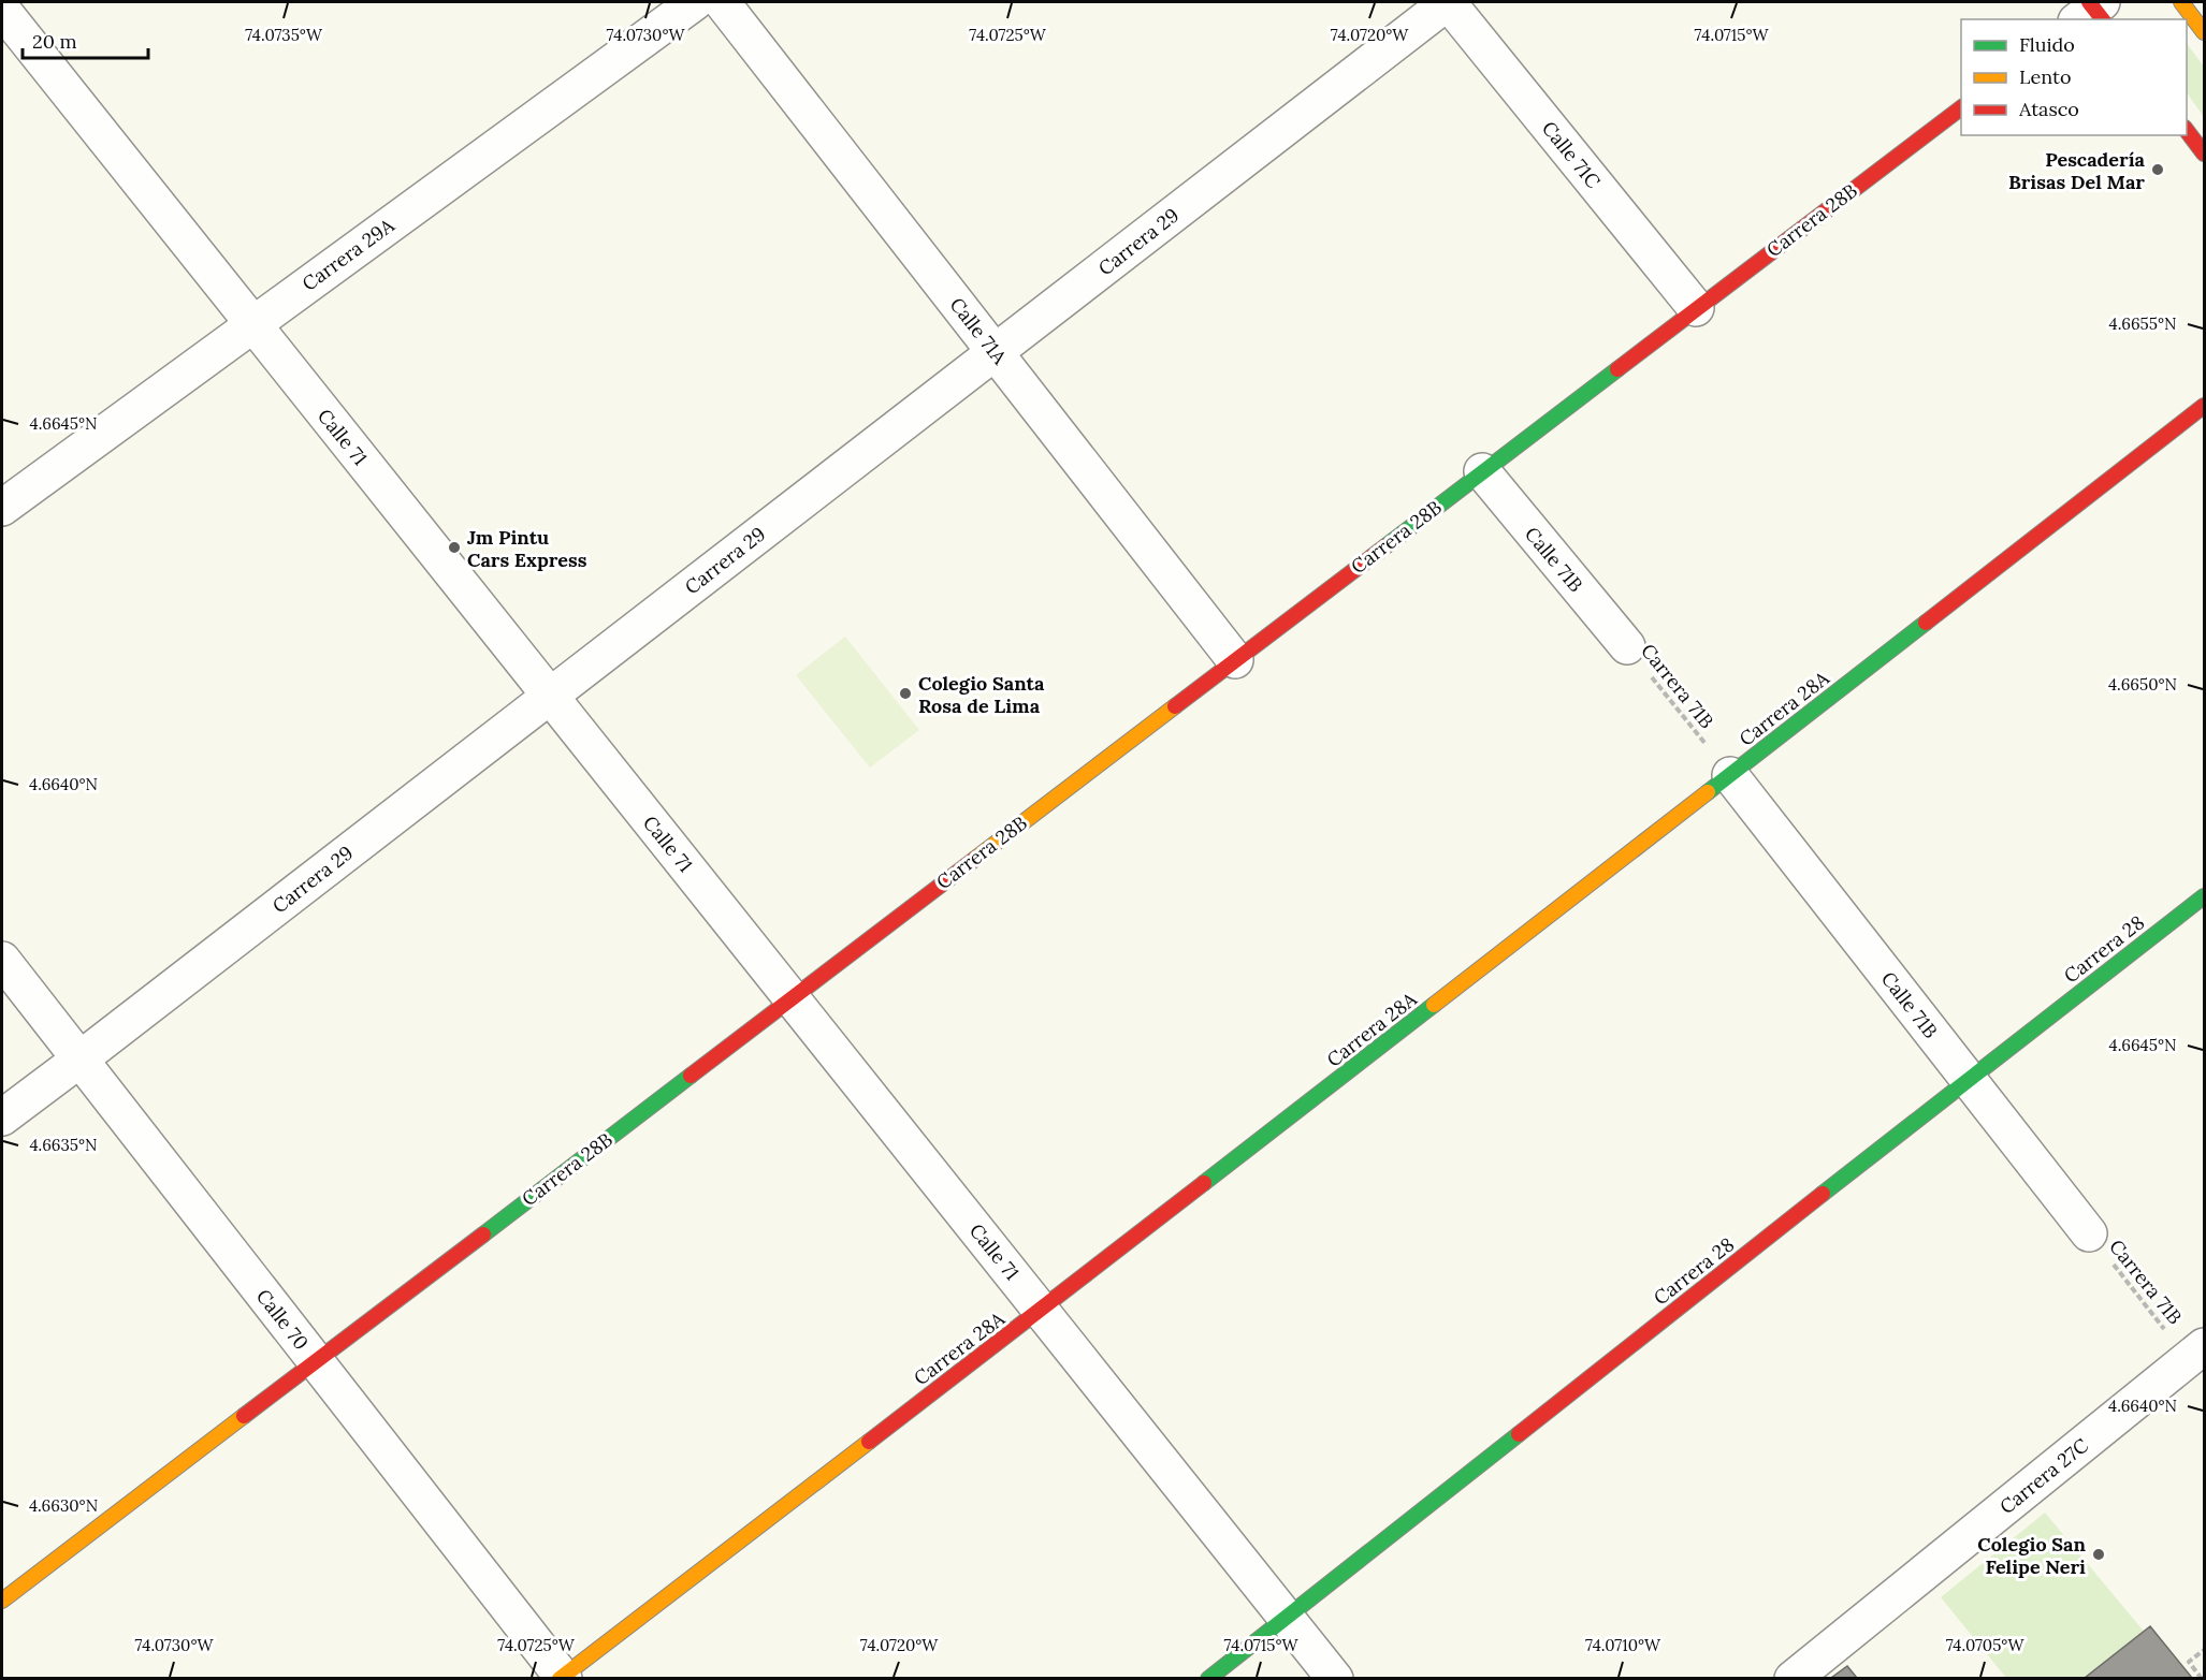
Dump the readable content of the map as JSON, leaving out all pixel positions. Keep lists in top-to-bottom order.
{
  "streets": {
    "street": [
      "Calle 71C",
      "Carrera 28B",
      "Carrera 29",
      "Carrera 29A",
      "Calle 71A",
      "Calle 71",
      "Calle 71B",
      "Carrera 28A",
      "Carrera 28",
      "Calle 70",
      "Carrera 27C"
    ],
    "path": ["Carrera 71B"]
  },
  "crossings": [
    ["Calle 71C", "Carrera 28B"],
    ["Calle 71C", "Carrera 29"],
    ["Carrera 28B", "Calle 71A"],
    ["Carrera 28B", "Calle 71"],
    ["Carrera 28B", "Calle 71B"],
    ["Carrera 28B", "Calle 70"],
    ["Carrera 29", "Calle 71A"],
    ["Carrera 29", "Calle 71"],
    ["Carrera 29", "Calle 70"],
    ["Carrera 29A", "Calle 71"],
    ["Calle 71", "Carrera 28A"],
    ["Calle 71", "Carrera 28"],
    ["Calle 71B", "Carrera 71B"],
    ["Calle 71B", "Carrera 28A"],
    ["Calle 71B", "Carrera 28"],
    ["Carrera 71B", "Carrera 28A"],
    ["Carrera 71B", "Carrera 27C"],
    ["Carrera 28A", "Calle 70"]
  ],
  "places": [
    "Pescadería Brisas Del Mar",
    "Jm Pintu Cars Express",
    "Colegio Santa Rosa de Lima",
    "Colegio San Felipe Neri"
  ],
  "legend": ["Fluido", "Lento", "Atasco"],
  "scale_bar": "20 m",
  "coordinates": [
    "74.0735°W",
    "74.0730°W",
    "74.0725°W",
    "74.0720°W",
    "74.0715°W",
    "4.6655°N",
    "4.6645°N",
    "4.6650°N",
    "4.6640°N",
    "4.6635°N",
    "4.6630°N",
    "74.0710°W",
    "74.0705°W"
  ]
}
